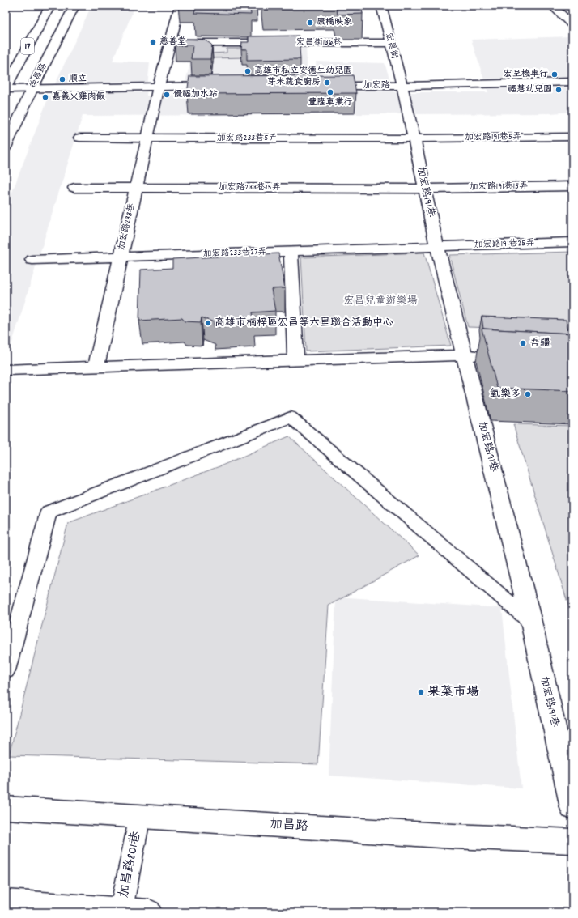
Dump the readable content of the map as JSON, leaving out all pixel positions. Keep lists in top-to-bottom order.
{
  "streets": {
    "street": [
      "宏昌街136巷",
      "17",
      "宏昌街",
      "後昌路",
      "加宏路",
      "加宏路191巷5弄",
      "加宏路233巷5弄",
      "加宏路191巷15弄",
      "加宏路233巷15弄",
      "加宏路191巷",
      "加宏路233巷",
      "加宏路191巷25弄",
      "加宏路233巷27弄",
      "加昌路"
    ],
    "lane": ["加昌路801巷"]
  },
  "crossings": [
    ["宏昌街136巷", "宏昌街"],
    ["宏昌街136巷", "加宏路233巷"],
    ["宏昌街", "加宏路"],
    ["宏昌街", "加宏路191巷"],
    ["加宏路", "加宏路191巷"],
    ["加宏路191巷5弄", "加宏路233巷5弄"],
    ["加宏路191巷5弄", "加宏路191巷"],
    ["加宏路233巷5弄", "加宏路191巷"],
    ["加宏路233巷5弄", "加宏路233巷"],
    ["加宏路191巷15弄", "加宏路233巷15弄"],
    ["加宏路191巷15弄", "加宏路191巷"],
    ["加宏路233巷15弄", "加宏路191巷"],
    ["加宏路233巷15弄", "加宏路233巷"],
    ["加宏路191巷", "加宏路191巷25弄"],
    ["加宏路191巷", "加宏路233巷27弄"],
    ["加宏路233巷", "加宏路233巷27弄"],
    ["加宏路191巷25弄", "加宏路233巷27弄"],
    ["加昌路", "加昌路801巷"]
  ],
  "parks": ["宏昌兒童遊樂場"],
  "places": [
    "康橋映象",
    "慈善堂",
    "高雄市私立安德生幼兒園",
    "宏呈機車行",
    "順立",
    "芽米蔬食廚房",
    "福慧幼兒園",
    "豐隆車業行",
    "優福加水站",
    "嘉義火雞肉飯",
    "高雄市楠梓區宏昌等六里聯合活動中心",
    "吾疆",
    "氧樂多",
    "果菜市場"
  ]
}
